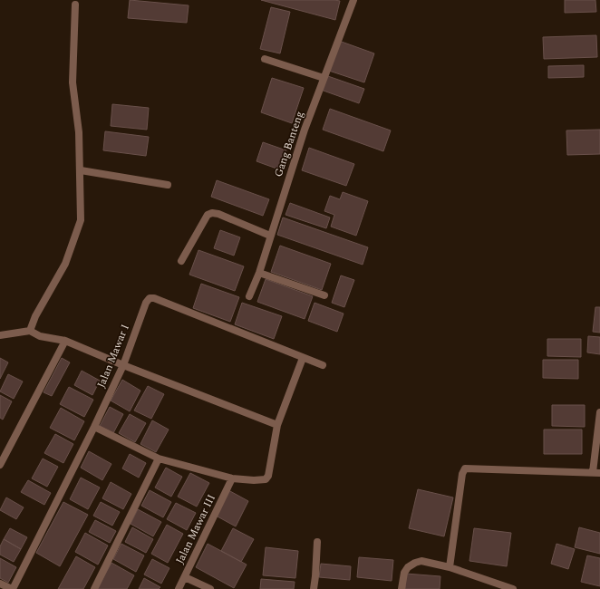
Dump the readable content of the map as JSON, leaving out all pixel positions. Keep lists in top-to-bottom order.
{
  "streets": {
    "street": ["Gang Banteng", "Jalan Mawar I", "Jalan Mawar III"]
  }
}
